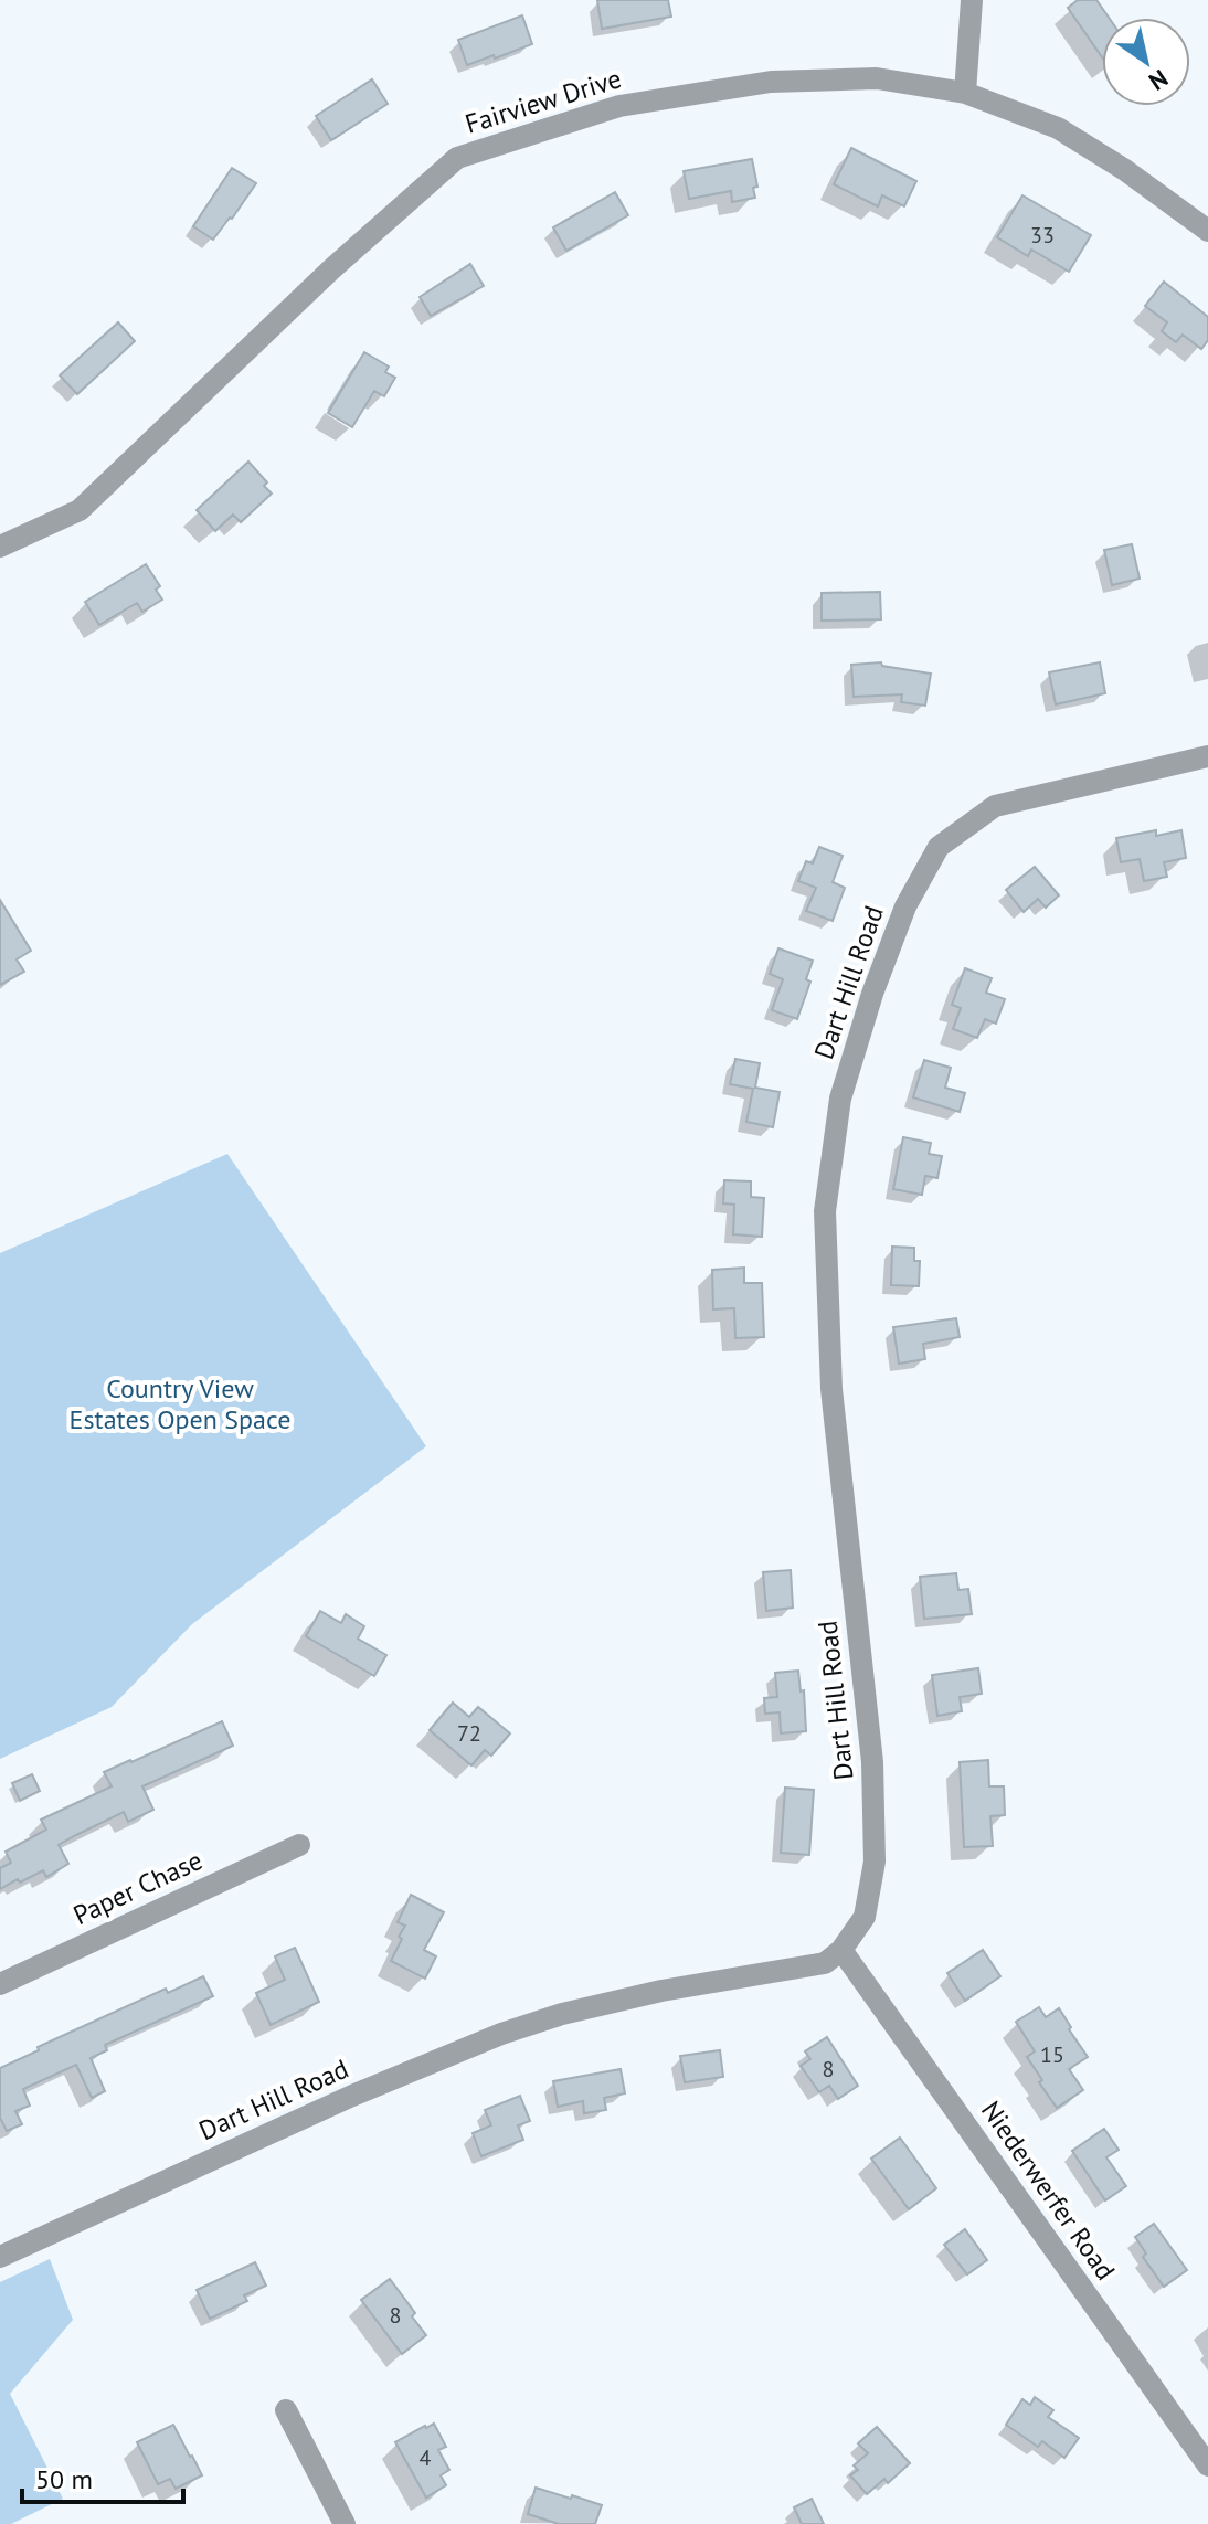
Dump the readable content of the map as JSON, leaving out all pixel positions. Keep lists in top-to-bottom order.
{
  "streets": {
    "street": [
      "Fairview Drive",
      "Dart Hill Road",
      "Paper Chase",
      "Niederwerfer Road"
    ]
  },
  "crossings": [
    ["Dart Hill Road", "Niederwerfer Road"]
  ],
  "parks": ["Country View Estates Open Space"],
  "house_numbers": [
    "33",
    "72",
    "15",
    "8",
    "8",
    "4"
  ],
  "scale_bar": "50 m",
  "north": "bottom right"
}
